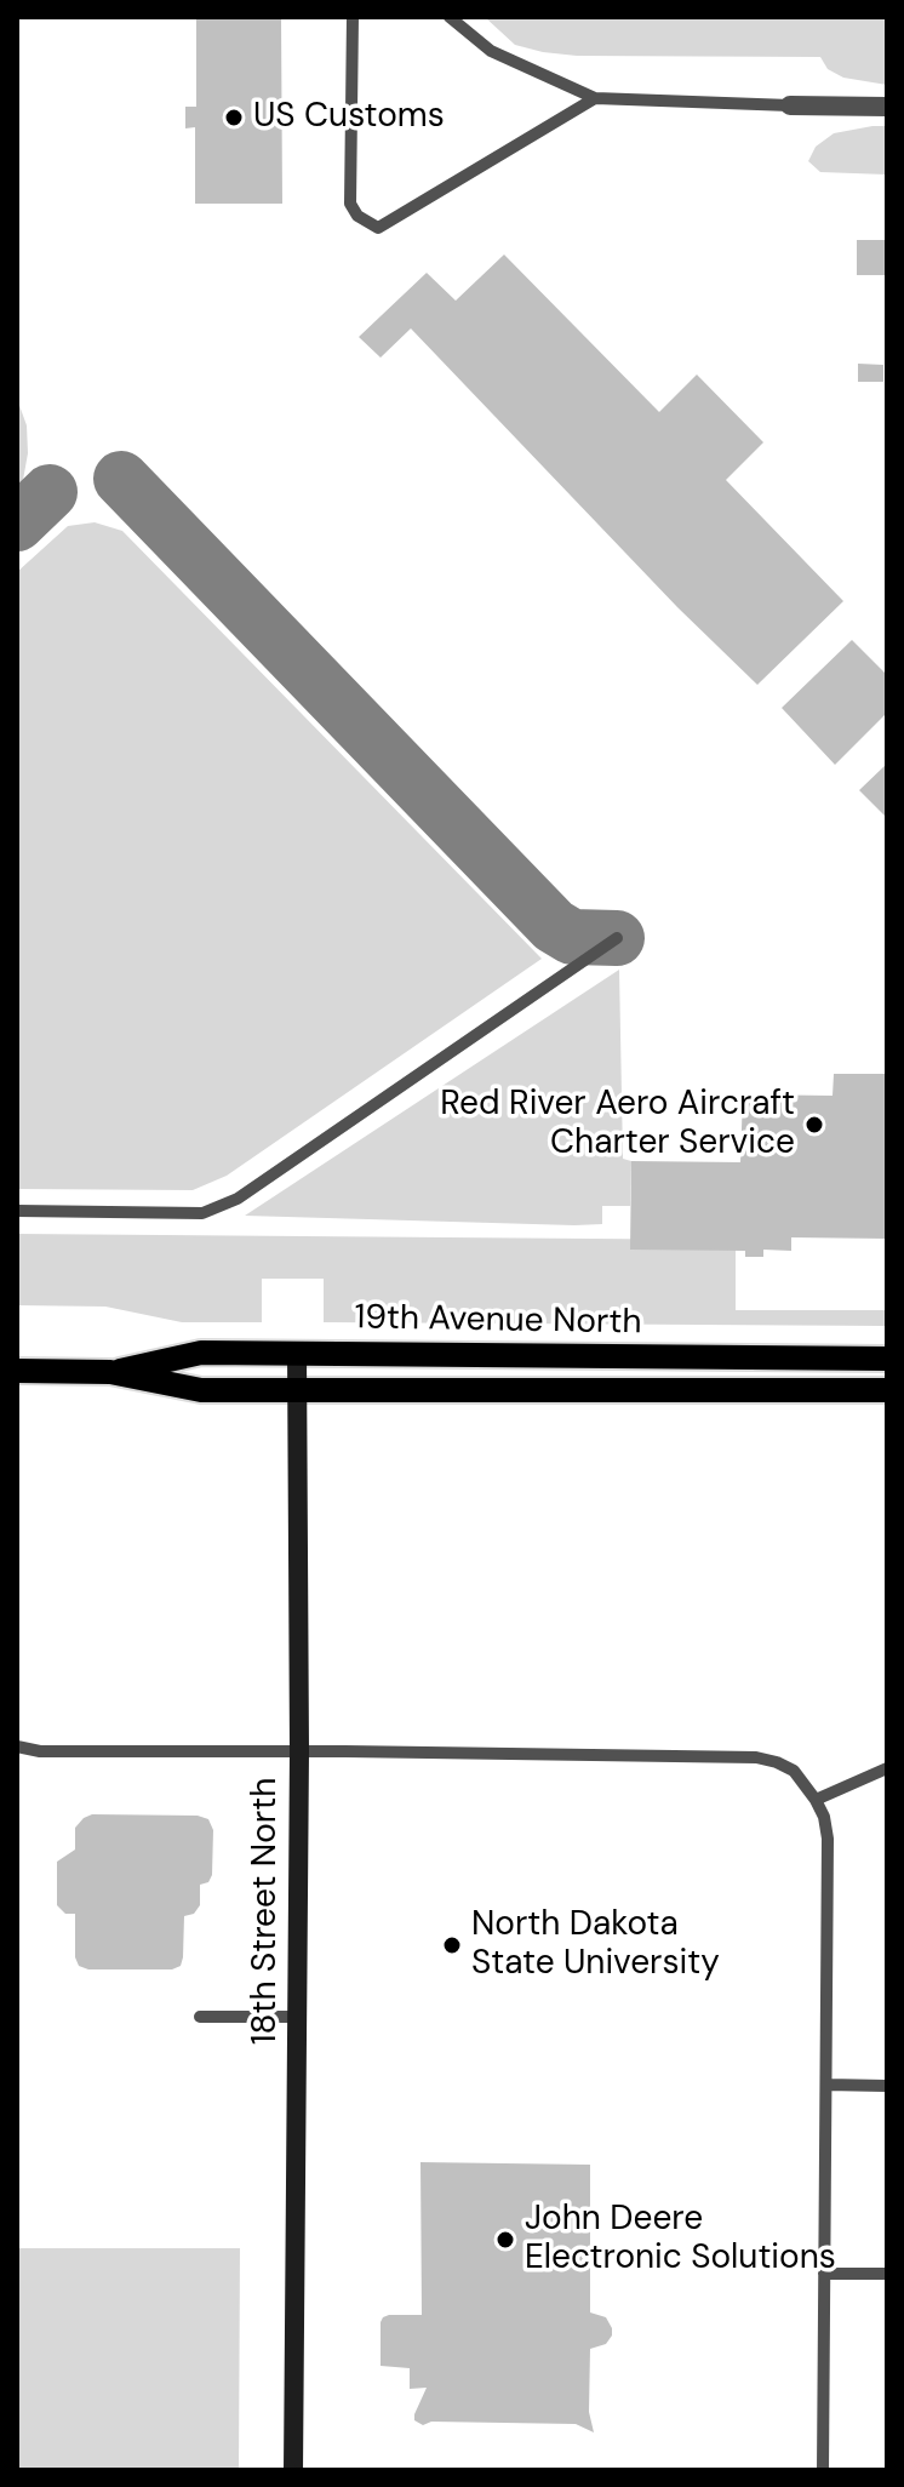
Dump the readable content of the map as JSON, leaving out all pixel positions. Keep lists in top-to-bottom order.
{
  "streets": {
    "main road": ["19th Avenue North"],
    "street": ["18th Street North"]
  },
  "crossings": [
    ["19th Avenue North", "18th Street North"]
  ],
  "places": [
    "US Customs",
    "Red River Aero Aircraft Charter Service",
    "North Dakota State University",
    "John Deere Electronic Solutions"
  ]
}
